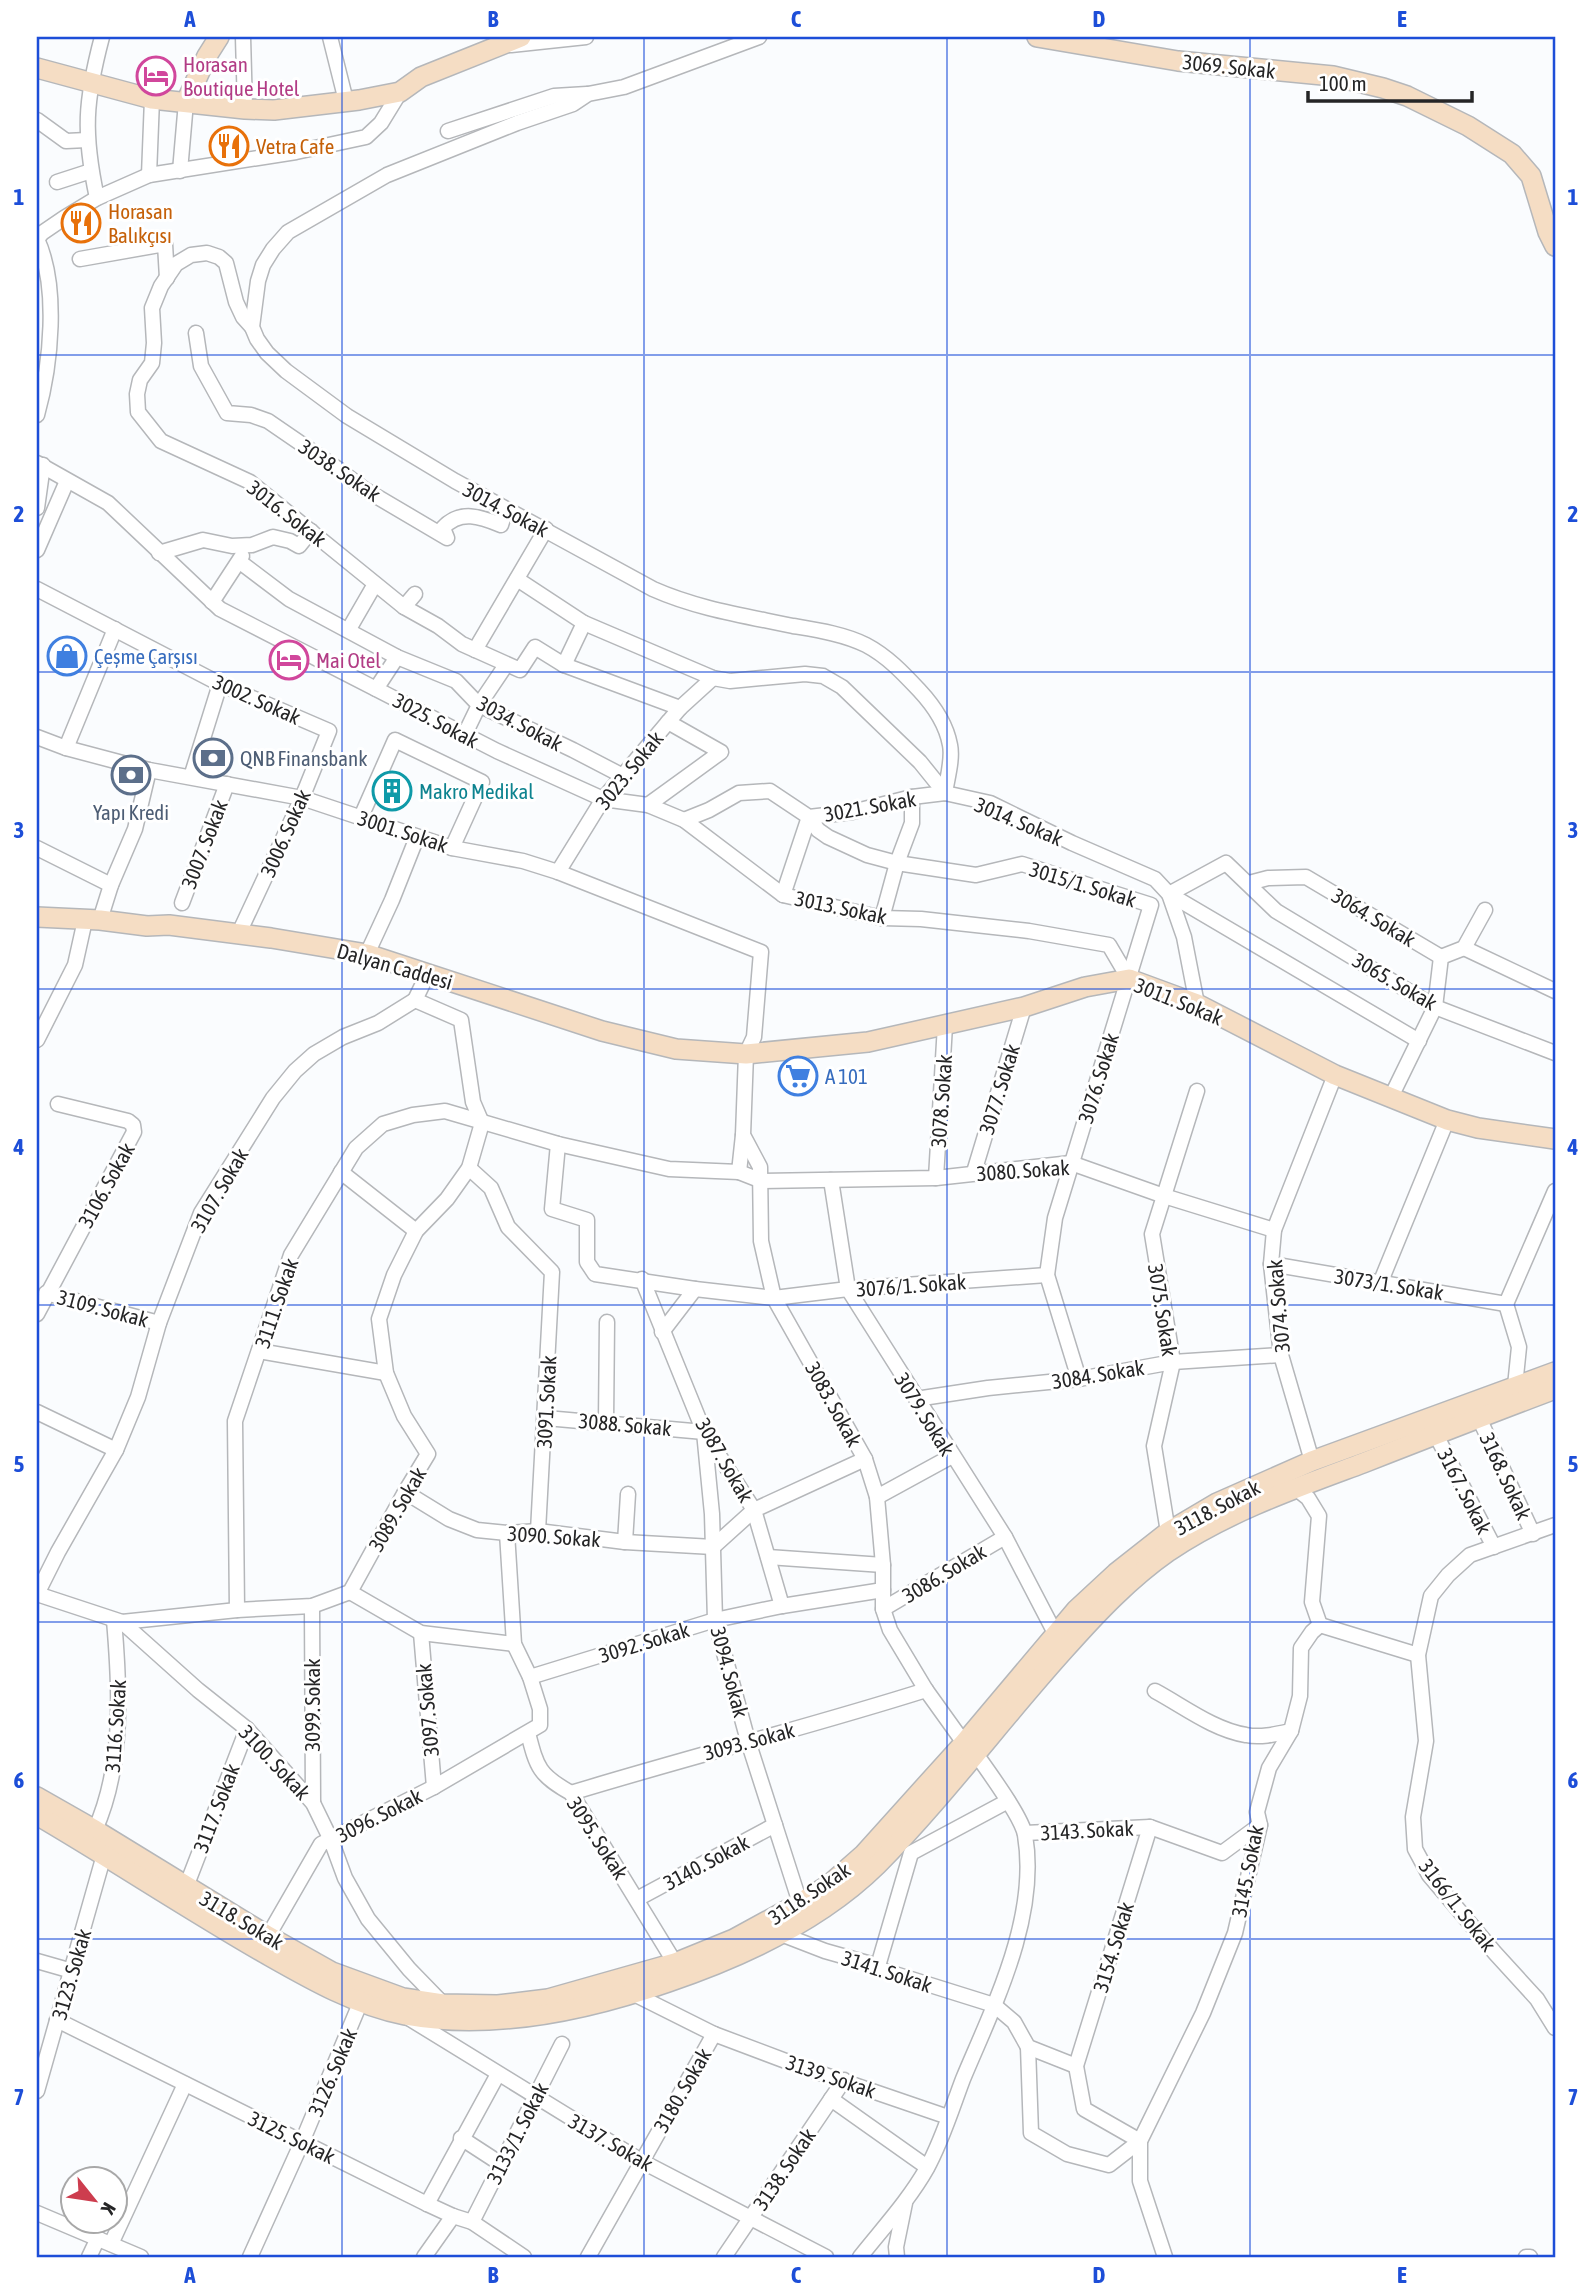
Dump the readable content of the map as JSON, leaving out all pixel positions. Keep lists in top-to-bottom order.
{
  "streets": {
    "main road": [
      "3069. Sokak",
      "Dalyan Caddesi",
      "3011. Sokak",
      "3118. Sokak"
    ],
    "street": [
      "3038. Sokak",
      "3014. Sokak",
      "3016. Sokak",
      "3002. Sokak",
      "3025. Sokak",
      "3034. Sokak",
      "3023. Sokak",
      "3021. Sokak",
      "3001. Sokak",
      "3006. Sokak",
      "3007. Sokak",
      "3015/1. Sokak",
      "3013. Sokak",
      "3064. Sokak",
      "3065. Sokak",
      "3076. Sokak",
      "3077. Sokak",
      "3078. Sokak",
      "3080. Sokak",
      "3106. Sokak",
      "3107. Sokak",
      "3073/1. Sokak",
      "3076/1. Sokak",
      "3111. Sokak",
      "3074. Sokak",
      "3109. Sokak",
      "3075. Sokak",
      "3084. Sokak",
      "3091. Sokak",
      "3083. Sokak",
      "3079. Sokak",
      "3088. Sokak",
      "3087. Sokak",
      "3168. Sokak",
      "3167. Sokak",
      "3089. Sokak",
      "3090. Sokak",
      "3086. Sokak",
      "3092. Sokak",
      "3094. Sokak",
      "3099. Sokak",
      "3097. Sokak",
      "3116. Sokak",
      "3093. Sokak",
      "3100. Sokak",
      "3117. Sokak",
      "3096. Sokak",
      "3143. Sokak",
      "3095. Sokak",
      "3140. Sokak",
      "3145. Sokak",
      "3166/1. Sokak",
      "3154. Sokak",
      "3141. Sokak",
      "3123. Sokak",
      "3126. Sokak",
      "3139. Sokak",
      "3180. Sokak",
      "3133/1. Sokak",
      "3125. Sokak",
      "3137. Sokak",
      "3138. Sokak"
    ]
  },
  "crossings": [
    ["3038. Sokak", "3014. Sokak"],
    ["3014. Sokak", "3016. Sokak"],
    ["3014. Sokak", "3021. Sokak"],
    ["3014. Sokak", "3065. Sokak"],
    ["3002. Sokak", "3006. Sokak"],
    ["3025. Sokak", "3023. Sokak"],
    ["3025. Sokak", "3013. Sokak"],
    ["3034. Sokak", "3023. Sokak"],
    ["3023. Sokak", "3001. Sokak"],
    ["3023. Sokak", "3013. Sokak"],
    ["3021. Sokak", "3013. Sokak"],
    ["3001. Sokak", "3006. Sokak"],
    ["3001. Sokak", "3007. Sokak"],
    ["3001. Sokak", "3083. Sokak"],
    ["3006. Sokak", "Dalyan Caddesi"],
    ["3015/1. Sokak", "3013. Sokak"],
    ["3015/1. Sokak", "3011. Sokak"],
    ["3015/1. Sokak", "3076. Sokak"],
    ["3013. Sokak", "3011. Sokak"],
    ["3013. Sokak", "3076. Sokak"],
    ["3064. Sokak", "3065. Sokak"],
    ["Dalyan Caddesi", "3011. Sokak"],
    ["Dalyan Caddesi", "3083. Sokak"],
    ["3011. Sokak", "3076. Sokak"],
    ["3011. Sokak", "3077. Sokak"],
    ["3011. Sokak", "3078. Sokak"],
    ["3011. Sokak", "3074. Sokak"],
    ["3011. Sokak", "3083. Sokak"],
    ["3076. Sokak", "3080. Sokak"],
    ["3076. Sokak", "3076/1. Sokak"],
    ["3076. Sokak", "3084. Sokak"],
    ["3077. Sokak", "3080. Sokak"],
    ["3078. Sokak", "3080. Sokak"],
    ["3080. Sokak", "3074. Sokak"],
    ["3080. Sokak", "3075. Sokak"],
    ["3080. Sokak", "3083. Sokak"],
    ["3080. Sokak", "3079. Sokak"],
    ["3106. Sokak", "3109. Sokak"],
    ["3107. Sokak", "3109. Sokak"],
    ["3107. Sokak", "3100. Sokak"],
    ["3073/1. Sokak", "3074. Sokak"],
    ["3076/1. Sokak", "3083. Sokak"],
    ["3076/1. Sokak", "3079. Sokak"],
    ["3076/1. Sokak", "3087. Sokak"],
    ["3111. Sokak", "3089. Sokak"],
    ["3074. Sokak", "3084. Sokak"],
    ["3074. Sokak", "3118. Sokak"],
    ["3075. Sokak", "3084. Sokak"],
    ["3075. Sokak", "3118. Sokak"],
    ["3084. Sokak", "3079. Sokak"],
    ["3091. Sokak", "3088. Sokak"],
    ["3091. Sokak", "3089. Sokak"],
    ["3091. Sokak", "3090. Sokak"],
    ["3083. Sokak", "3118. Sokak"],
    ["3083. Sokak", "3086. Sokak"],
    ["3083. Sokak", "3092. Sokak"],
    ["3083. Sokak", "3093. Sokak"],
    ["3083. Sokak", "3143. Sokak"],
    ["3079. Sokak", "3118. Sokak"],
    ["3079. Sokak", "3086. Sokak"],
    ["3088. Sokak", "3087. Sokak"],
    ["3088. Sokak", "3094. Sokak"],
    ["3087. Sokak", "3092. Sokak"],
    ["3087. Sokak", "3094. Sokak"],
    ["3168. Sokak", "3118. Sokak"],
    ["3168. Sokak", "3166/1. Sokak"],
    ["3167. Sokak", "3118. Sokak"],
    ["3167. Sokak", "3166/1. Sokak"],
    ["3118. Sokak", "3094. Sokak"],
    ["3118. Sokak", "3116. Sokak"],
    ["3118. Sokak", "3100. Sokak"],
    ["3118. Sokak", "3117. Sokak"],
    ["3118. Sokak", "3096. Sokak"],
    ["3118. Sokak", "3095. Sokak"],
    ["3118. Sokak", "3141. Sokak"],
    ["3118. Sokak", "3123. Sokak"],
    ["3118. Sokak", "3126. Sokak"],
    ["3118. Sokak", "3139. Sokak"],
    ["3118. Sokak", "3137. Sokak"],
    ["3089. Sokak", "3090. Sokak"],
    ["3090. Sokak", "3094. Sokak"],
    ["3092. Sokak", "3094. Sokak"],
    ["3094. Sokak", "3093. Sokak"],
    ["3094. Sokak", "3140. Sokak"],
    ["3099. Sokak", "3100. Sokak"],
    ["3097. Sokak", "3096. Sokak"],
    ["3116. Sokak", "3100. Sokak"],
    ["3093. Sokak", "3095. Sokak"],
    ["3100. Sokak", "3117. Sokak"],
    ["3100. Sokak", "3096. Sokak"],
    ["3096. Sokak", "3095. Sokak"],
    ["3143. Sokak", "3145. Sokak"],
    ["3143. Sokak", "3154. Sokak"],
    ["3095. Sokak", "3140. Sokak"],
    ["3123. Sokak", "3125. Sokak"],
    ["3126. Sokak", "3125. Sokak"],
    ["3139. Sokak", "3180. Sokak"],
    ["3139. Sokak", "3138. Sokak"],
    ["3180. Sokak", "3137. Sokak"],
    ["3133/1. Sokak", "3125. Sokak"],
    ["3133/1. Sokak", "3137. Sokak"],
    ["3137. Sokak", "3138. Sokak"]
  ],
  "places": {
    "hotel": ["Horasan Boutique Hotel", "Mai Otel"],
    "restaurant": ["Vetra Cafe", "Horasan Balıkçısı"],
    "shop": ["Çeșme Çarșısı"],
    "bank": ["QNB Finansbank", "Yapı Kredi"],
    "building": ["Makro Medikal"],
    "supermarket": ["A 101"]
  },
  "scale_bar": "100 m",
  "north": "bottom right",
  "grid": {
    "columns": [
      "A",
      "B",
      "C",
      "D",
      "E"
    ],
    "rows": [
      "1",
      "2",
      "3",
      "4",
      "5",
      "6",
      "7"
    ]
  }
}
